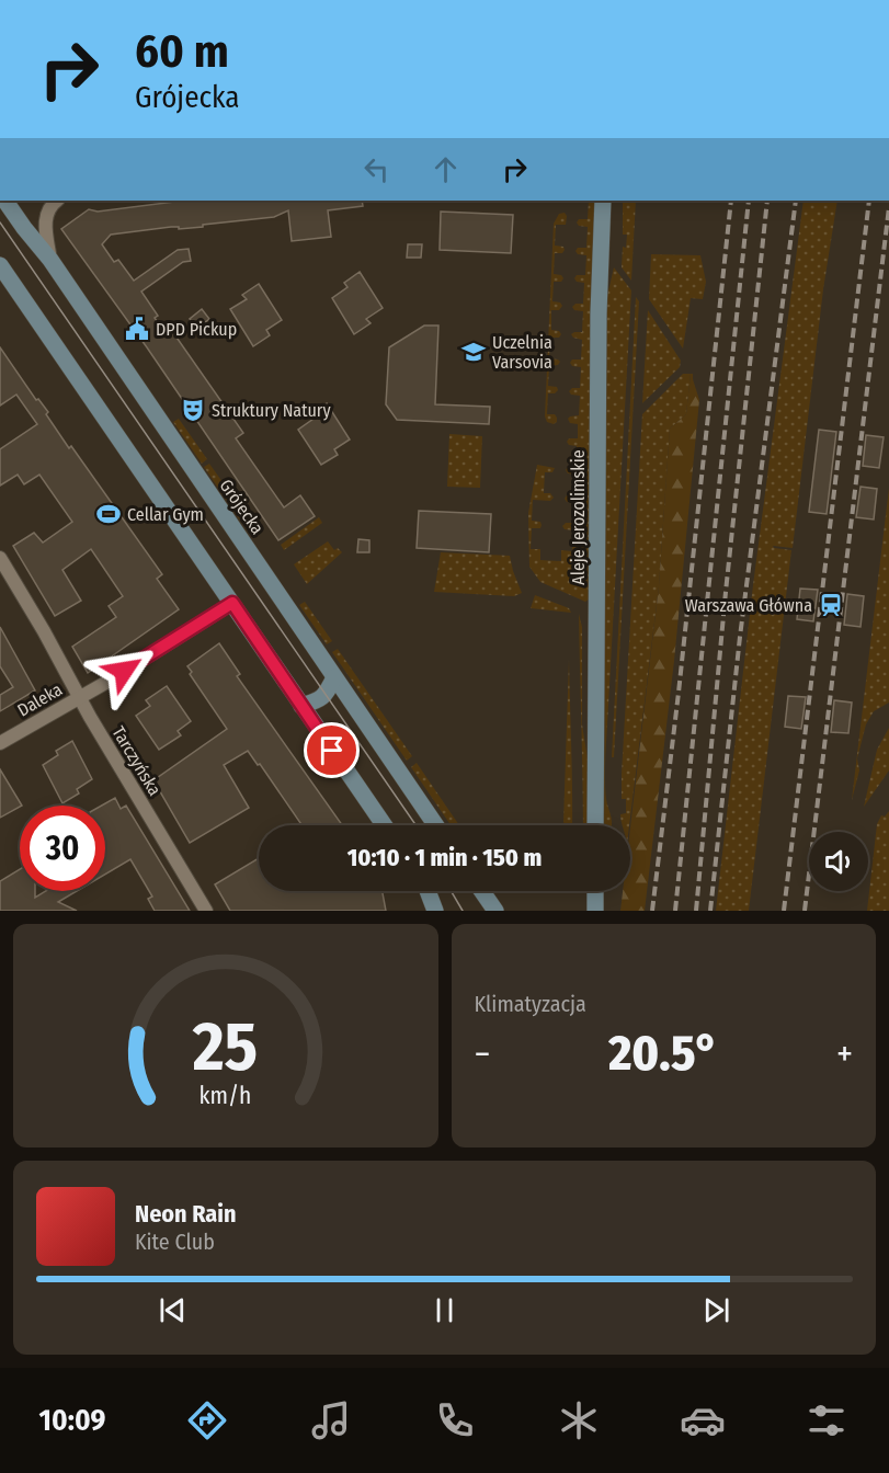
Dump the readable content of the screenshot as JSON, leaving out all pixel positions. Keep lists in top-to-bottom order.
{
  "streets": {
    "main road": ["Grójecka", "Aleje Jerozolimskie"],
    "street": ["Daleka", "Tarczyńska"]
  },
  "crossings": [
    ["Daleka", "Tarczyńska"]
  ],
  "places": {
    "public building": ["DPD Pickup"],
    "school or university": ["Uczelnia Varsovia"],
    "theatre": ["Struktury Natury"],
    "sports": ["Cellar Gym"],
    "station": ["Warszawa Główna"]
  },
  "page": {
    "turn": ["60 m", "Grójecka"],
    "limit": "30",
    "trip": "10:10 · 1 min · 150 m",
    "tile": "Klimatyzacja",
    "heat": ["−", "20.5°", "+"],
    "song": ["Neon Rain", "Kite Club"],
    "tabs": "10:09",
    "gauge": ["25", "km/h"]
  }
}
